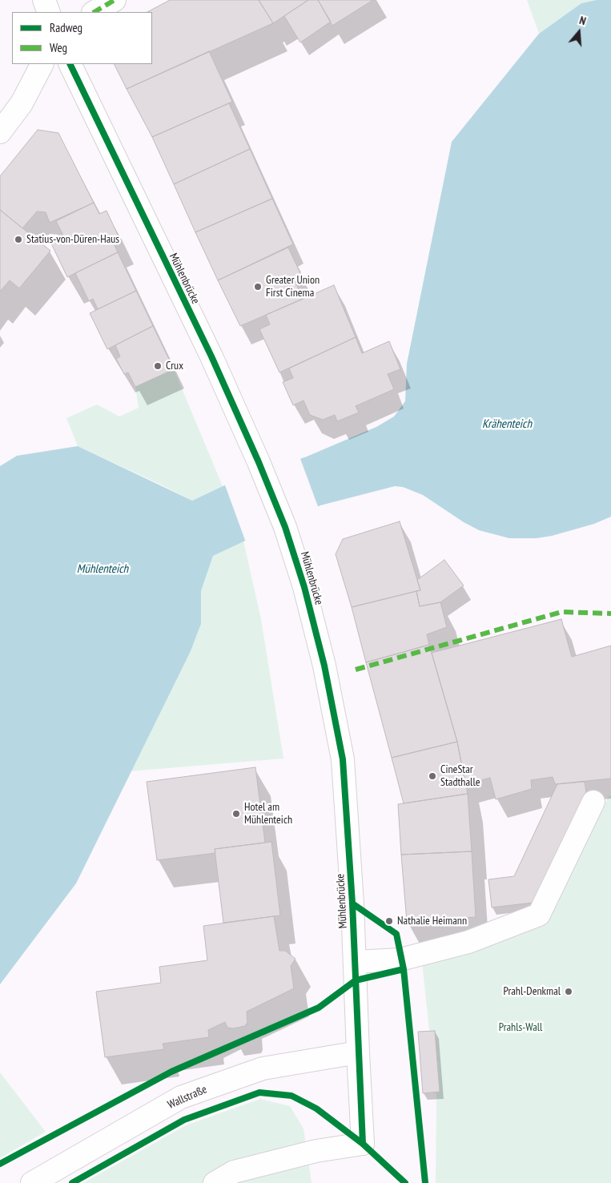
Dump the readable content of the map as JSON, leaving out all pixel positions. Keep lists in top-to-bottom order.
{
  "streets": {
    "street": ["Mühlenbrücke", "Wallstraße"]
  },
  "crossings": [
    ["Mühlenbrücke", "Wallstraße"]
  ],
  "water": ["Krähenteich", "Mühlenteich"],
  "parks": ["Prahls-Wall"],
  "places": [
    "Statius-von-Düren-Haus",
    "Greater Union First Cinema",
    "Crux",
    "CineStar Stadthalle",
    "Hotel am Mühlenteich",
    "Nathalie Heimann",
    "Prahl-Denkmal"
  ],
  "legend": ["Radweg", "Weg"],
  "north": "top"
}
